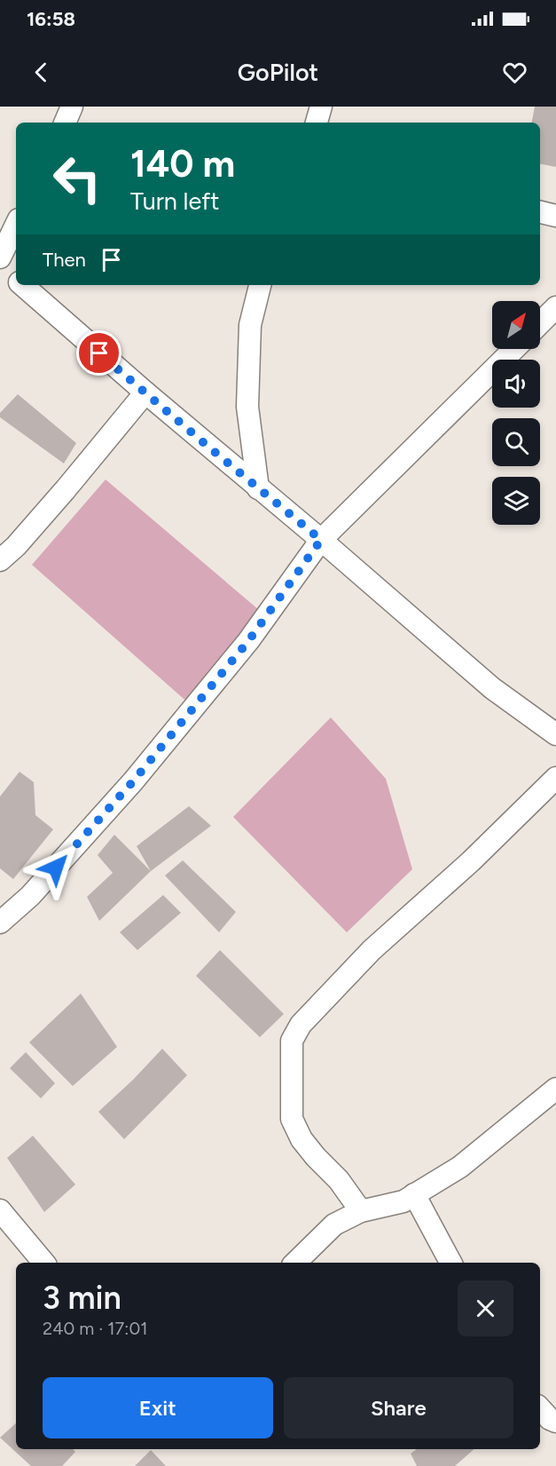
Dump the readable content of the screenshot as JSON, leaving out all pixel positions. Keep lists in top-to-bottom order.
{
  "north": "top right",
  "page": {
    "status": "16:58",
    "header": "GoPilot",
    "turn": ["140 m", "Turn left"],
    "then": "Then",
    "heading": ["3 min", "240 m · 17:01"],
    "buttons": ["Exit", "Share"]
  }
}
